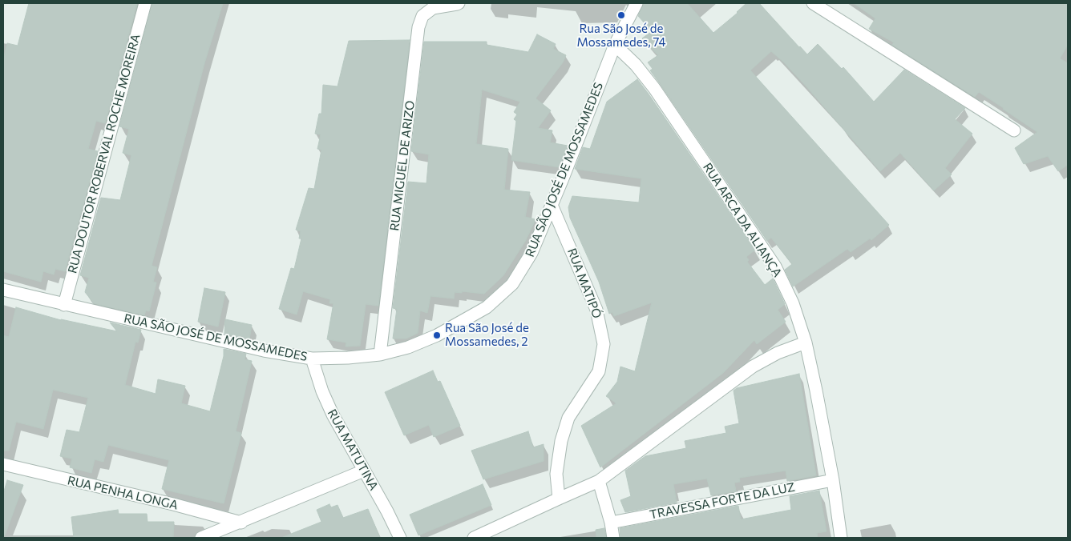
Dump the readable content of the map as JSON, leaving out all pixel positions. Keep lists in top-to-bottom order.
{
  "streets": {
    "street": [
      "RUA DOUTOR ROBERVAL ROCHE MOREIRA",
      "RUA MIGUEL DE ARIZO",
      "RUA SÃO JOSÉ DE MOSSAMEDES",
      "RUA ARCA DA ALIANÇA",
      "RUA MATIPÓ",
      "RUA MATUTINA",
      "RUA PENHA LONGA",
      "TRAVESSA FORTE DA LUZ"
    ]
  },
  "crossings": [
    ["RUA DOUTOR ROBERVAL ROCHE MOREIRA", "RUA SÃO JOSÉ DE MOSSAMEDES"],
    ["RUA MIGUEL DE ARIZO", "RUA SÃO JOSÉ DE MOSSAMEDES"],
    ["RUA SÃO JOSÉ DE MOSSAMEDES", "RUA ARCA DA ALIANÇA"],
    ["RUA SÃO JOSÉ DE MOSSAMEDES", "RUA MATIPÓ"],
    ["RUA SÃO JOSÉ DE MOSSAMEDES", "RUA MATUTINA"],
    ["RUA ARCA DA ALIANÇA", "TRAVESSA FORTE DA LUZ"]
  ],
  "places": ["Rua São José de Mossamedes, 74", "Rua São José de Mossamedes, 2"]
}
